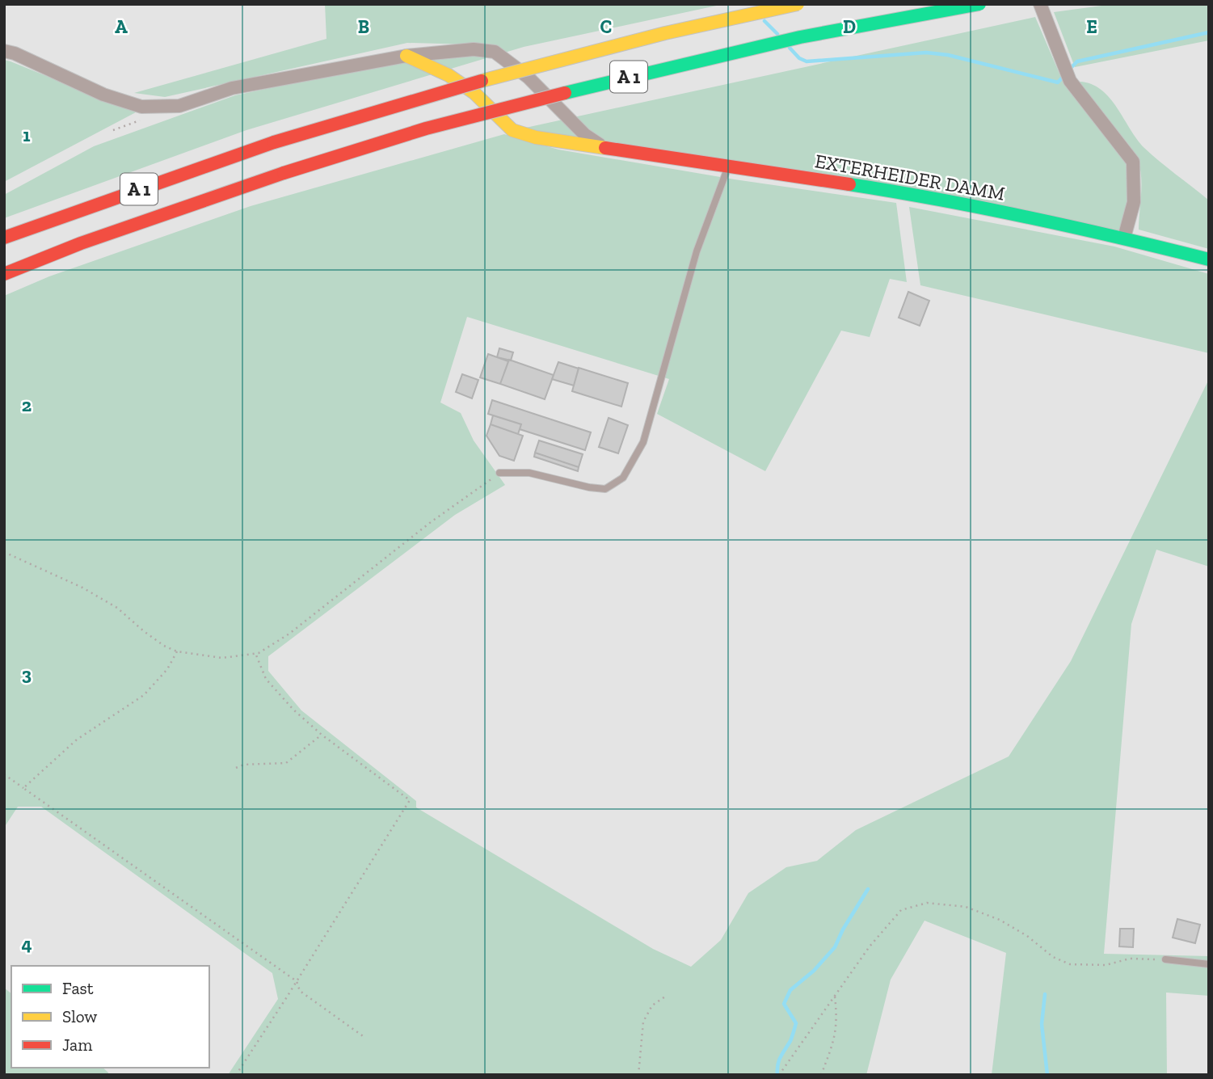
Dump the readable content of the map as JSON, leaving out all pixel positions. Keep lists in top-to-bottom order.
{
  "streets": {
    "main road": ["A 1", "EXTERHEIDER DAMM"]
  },
  "legend": ["Fast", "Slow", "Jam"],
  "grid": {
    "columns": [
      "A",
      "B",
      "C",
      "D",
      "E"
    ],
    "rows": [
      "1",
      "2",
      "3",
      "4"
    ]
  }
}
